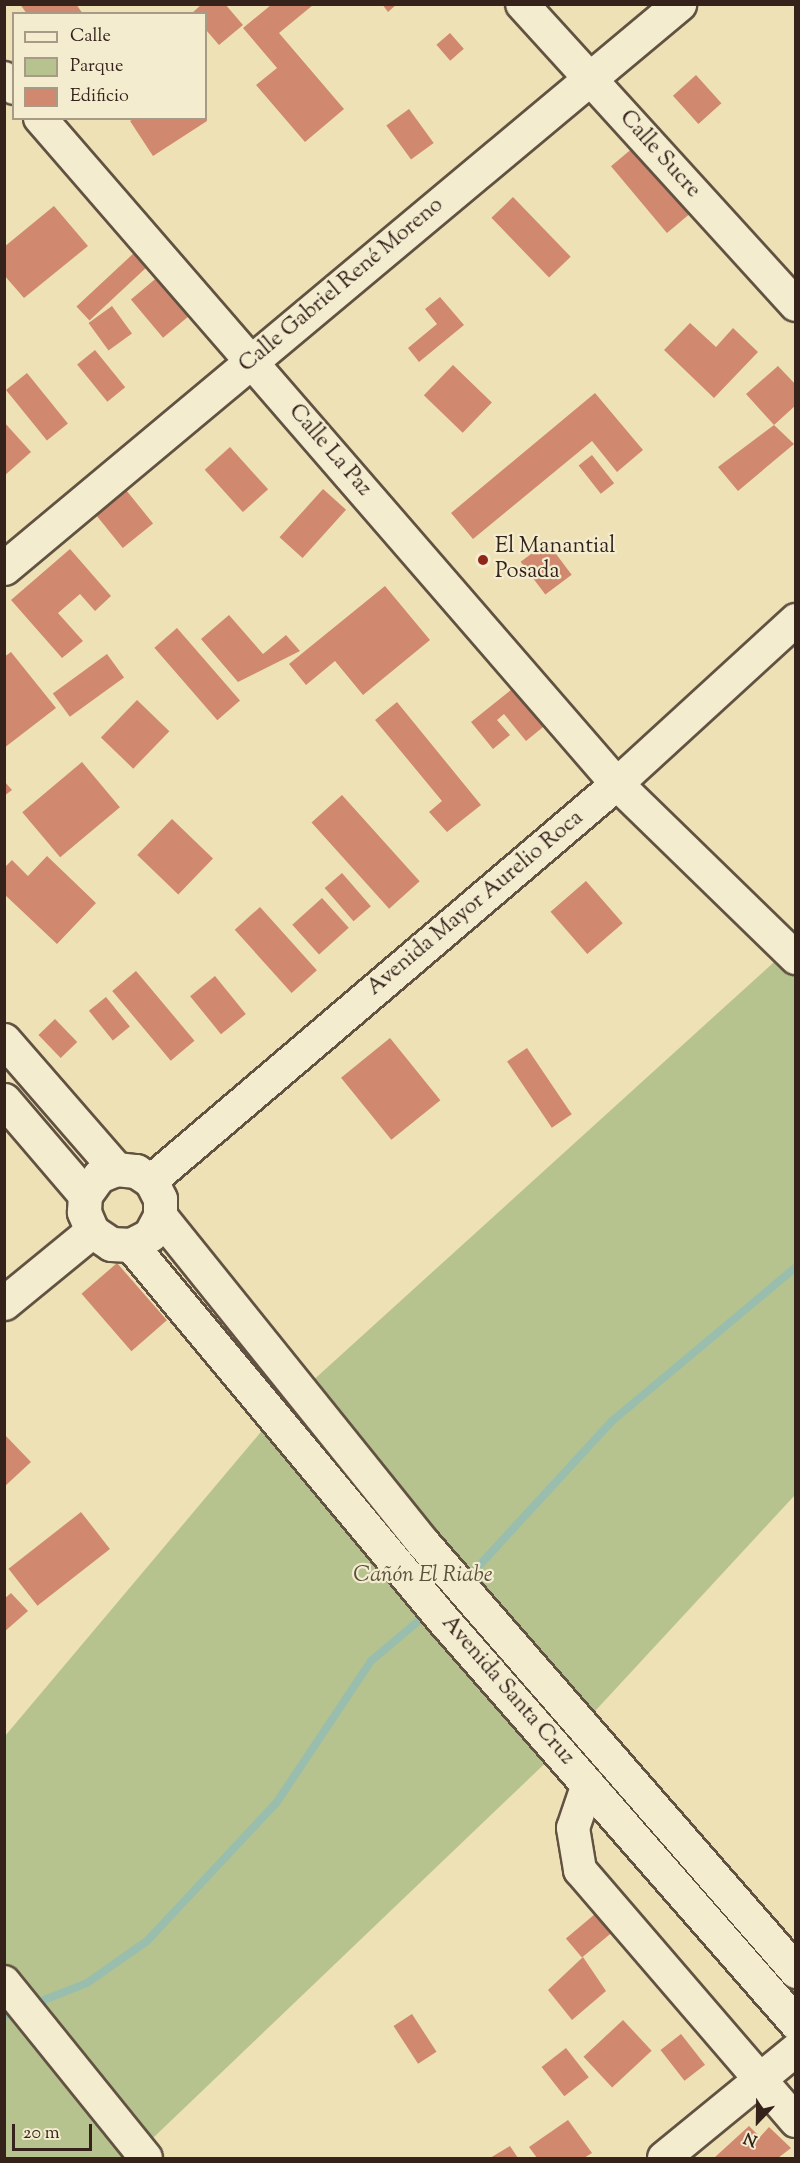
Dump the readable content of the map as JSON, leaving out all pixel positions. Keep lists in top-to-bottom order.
{
  "streets": {
    "main road": ["Calle Gabriel René Moreno", "Avenida Santa Cruz"],
    "street": ["Calle Sucre", "Calle La Paz", "Avenida Mayor Aurelio Roca"]
  },
  "crossings": [
    ["Calle Sucre", "Calle Gabriel René Moreno"],
    ["Calle Gabriel René Moreno", "Calle La Paz"],
    ["Calle La Paz", "Avenida Mayor Aurelio Roca"],
    ["Avenida Mayor Aurelio Roca", "Avenida Santa Cruz"]
  ],
  "parks": ["Cañón El Riabe"],
  "places": ["El Manantial Posada"],
  "legend": ["Calle", "Parque", "Edificio"],
  "scale_bar": "20 m",
  "north": "bottom"
}
